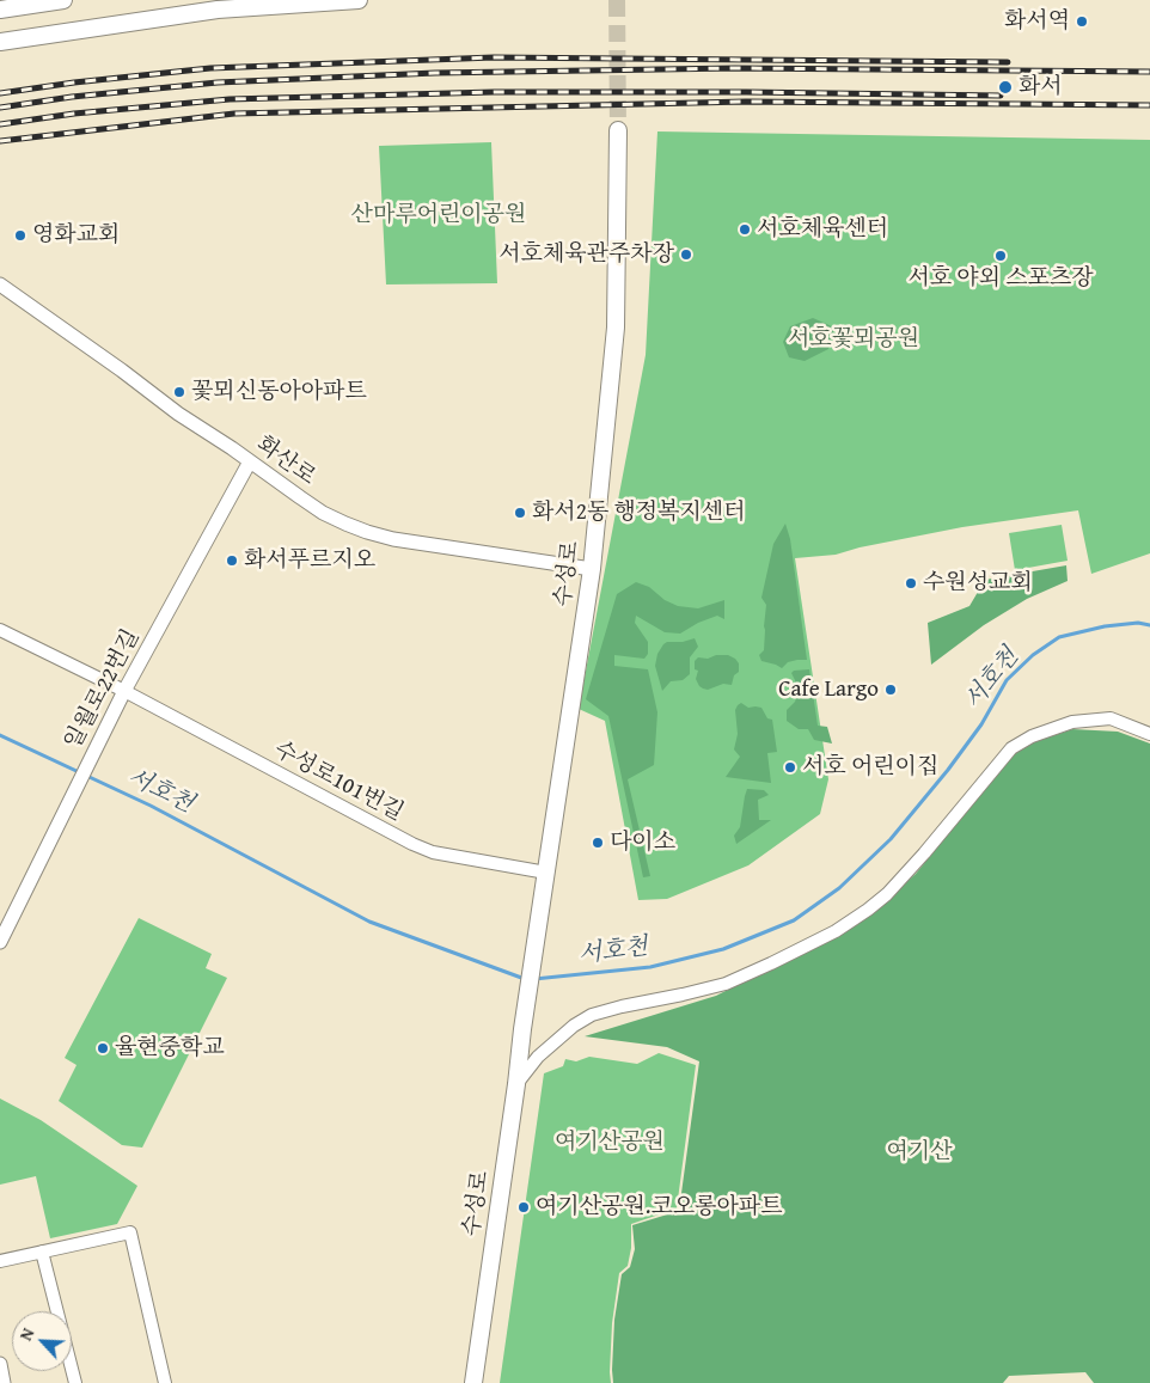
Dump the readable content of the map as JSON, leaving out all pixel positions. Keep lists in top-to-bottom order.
{
  "streets": {
    "main road": ["수성로"],
    "street": ["화산로", "일월로22번길", "수성로101번길"]
  },
  "crossings": [
    ["화산로", "수성로"],
    ["화산로", "일월로22번길"],
    ["수성로", "수성로101번길"],
    ["일월로22번길", "수성로101번길"]
  ],
  "water": ["서호천"],
  "parks": [
    "산마루어린이공원",
    "서호꽃뫼공원",
    "여기산공원",
    "여기산"
  ],
  "places": [
    "화서역",
    "화서",
    "서호체육센터",
    "영화교회",
    "서호체육관주차장",
    "서호 야외 스포츠장",
    "꽃뫼신동아아파트",
    "화서2동 행정복지센터",
    "화서푸르지오",
    "수원성교회",
    "Cafe Largo",
    "서호 어린이집",
    "다이소",
    "율현중학교",
    "여기산공원.코오롱아파트"
  ],
  "north": "top left"
}
